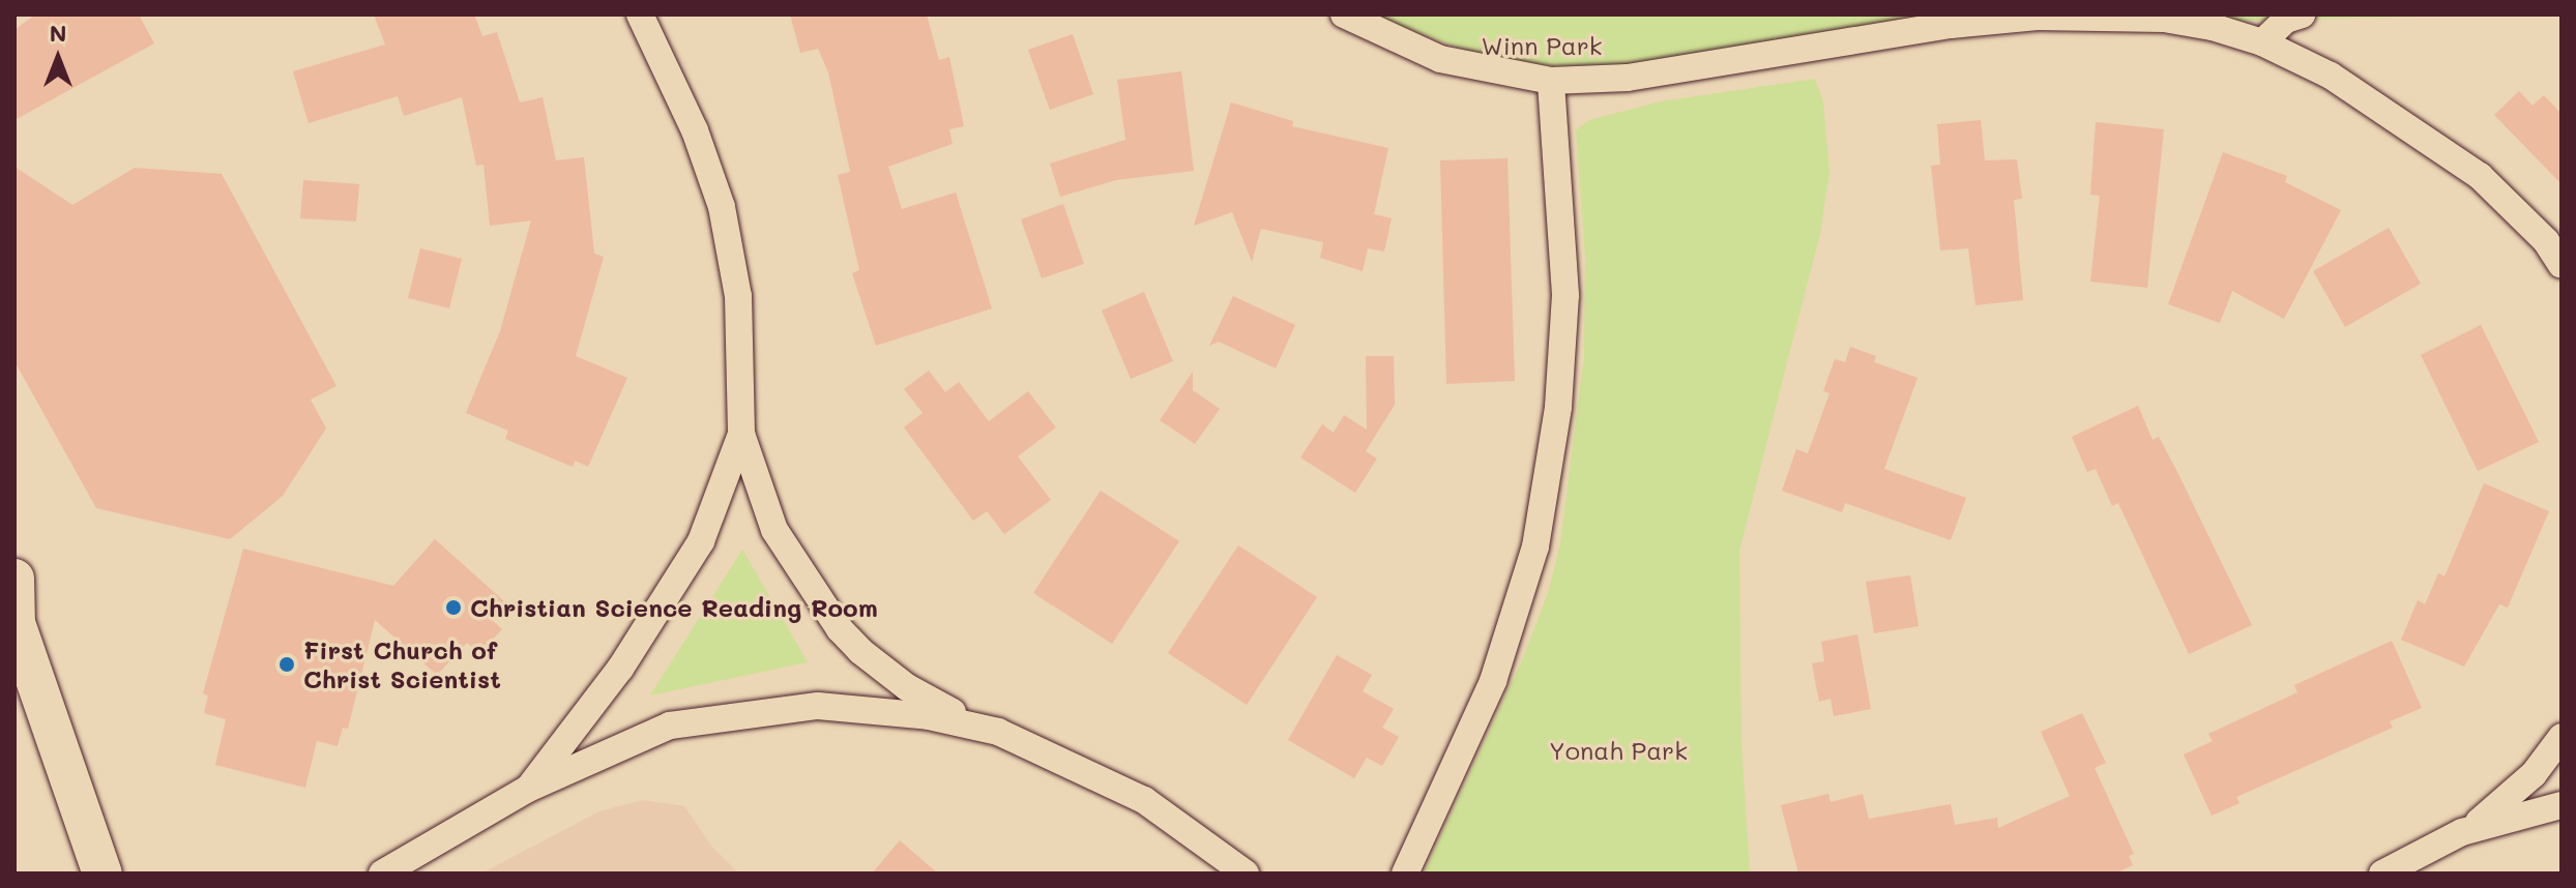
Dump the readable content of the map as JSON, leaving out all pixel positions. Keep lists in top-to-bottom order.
{
  "parks": ["Winn Park", "Yonah Park"],
  "places": ["Christian Science Reading Room", "First Church of Christ Scientist"],
  "north": "top"
}
